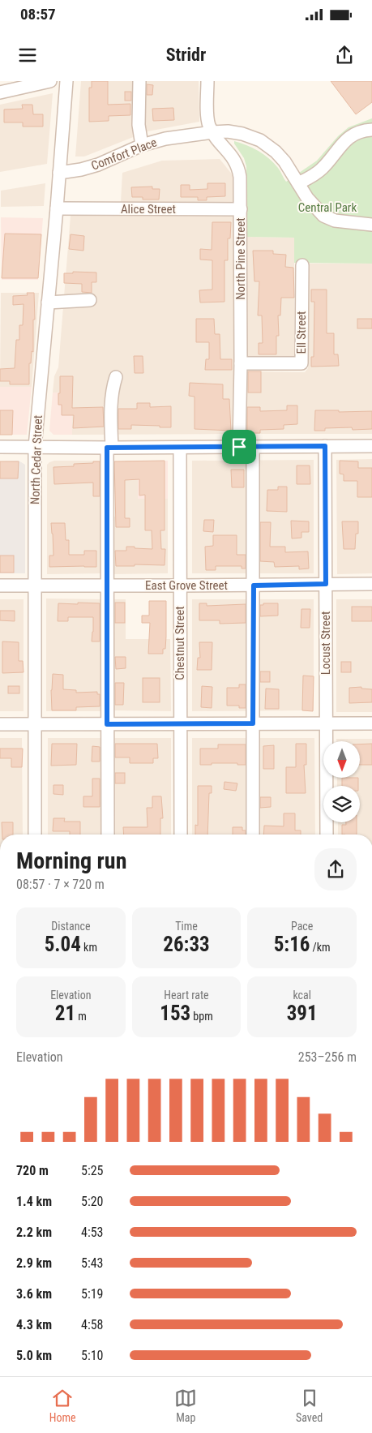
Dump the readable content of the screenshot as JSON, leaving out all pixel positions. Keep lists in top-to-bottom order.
{
  "streets": {
    "street": [
      "Comfort Place",
      "Alice Street",
      "North Pine Street",
      "Ell Street",
      "North Cedar Street",
      "East Grove Street",
      "Chestnut Street",
      "Locust Street"
    ]
  },
  "crossings": [
    ["Comfort Place", "North Pine Street"],
    ["Comfort Place", "North Cedar Street"],
    ["Alice Street", "North Pine Street"],
    ["Alice Street", "North Cedar Street"],
    ["North Pine Street", "Ell Street"],
    ["North Cedar Street", "East Grove Street"],
    ["East Grove Street", "Chestnut Street"],
    ["East Grove Street", "Locust Street"]
  ],
  "parks": ["Central Park"],
  "north": "bottom",
  "page": {
    "status": "08:57",
    "header": "Stridr",
    "heading": ["Morning run", "08:57 · 7 × 720 m"],
    "stats": [
      ["Distance", "5.04 km"],
      ["Time", "26:33"],
      ["Pace", "5:16 /km"],
      ["Elevation", "21 m"],
      ["Heart rate", "153 bpm"],
      ["kcal", "391"]
    ],
    "chart": ["Elevation", "253–256 m"],
    "list": [
      {
        "name": "720 m",
        "note": "5:25"
      },
      {
        "name": "1.4 km",
        "note": "5:20"
      },
      {
        "name": "2.2 km",
        "note": "4:53"
      },
      {
        "name": "2.9 km",
        "note": "5:43"
      },
      {
        "name": "3.6 km",
        "note": "5:19"
      },
      {
        "name": "4.3 km",
        "note": "4:58"
      },
      {
        "name": "5.0 km",
        "note": "5:10"
      }
    ],
    "tabs": ["Home", "Map", "Saved"]
  }
}
